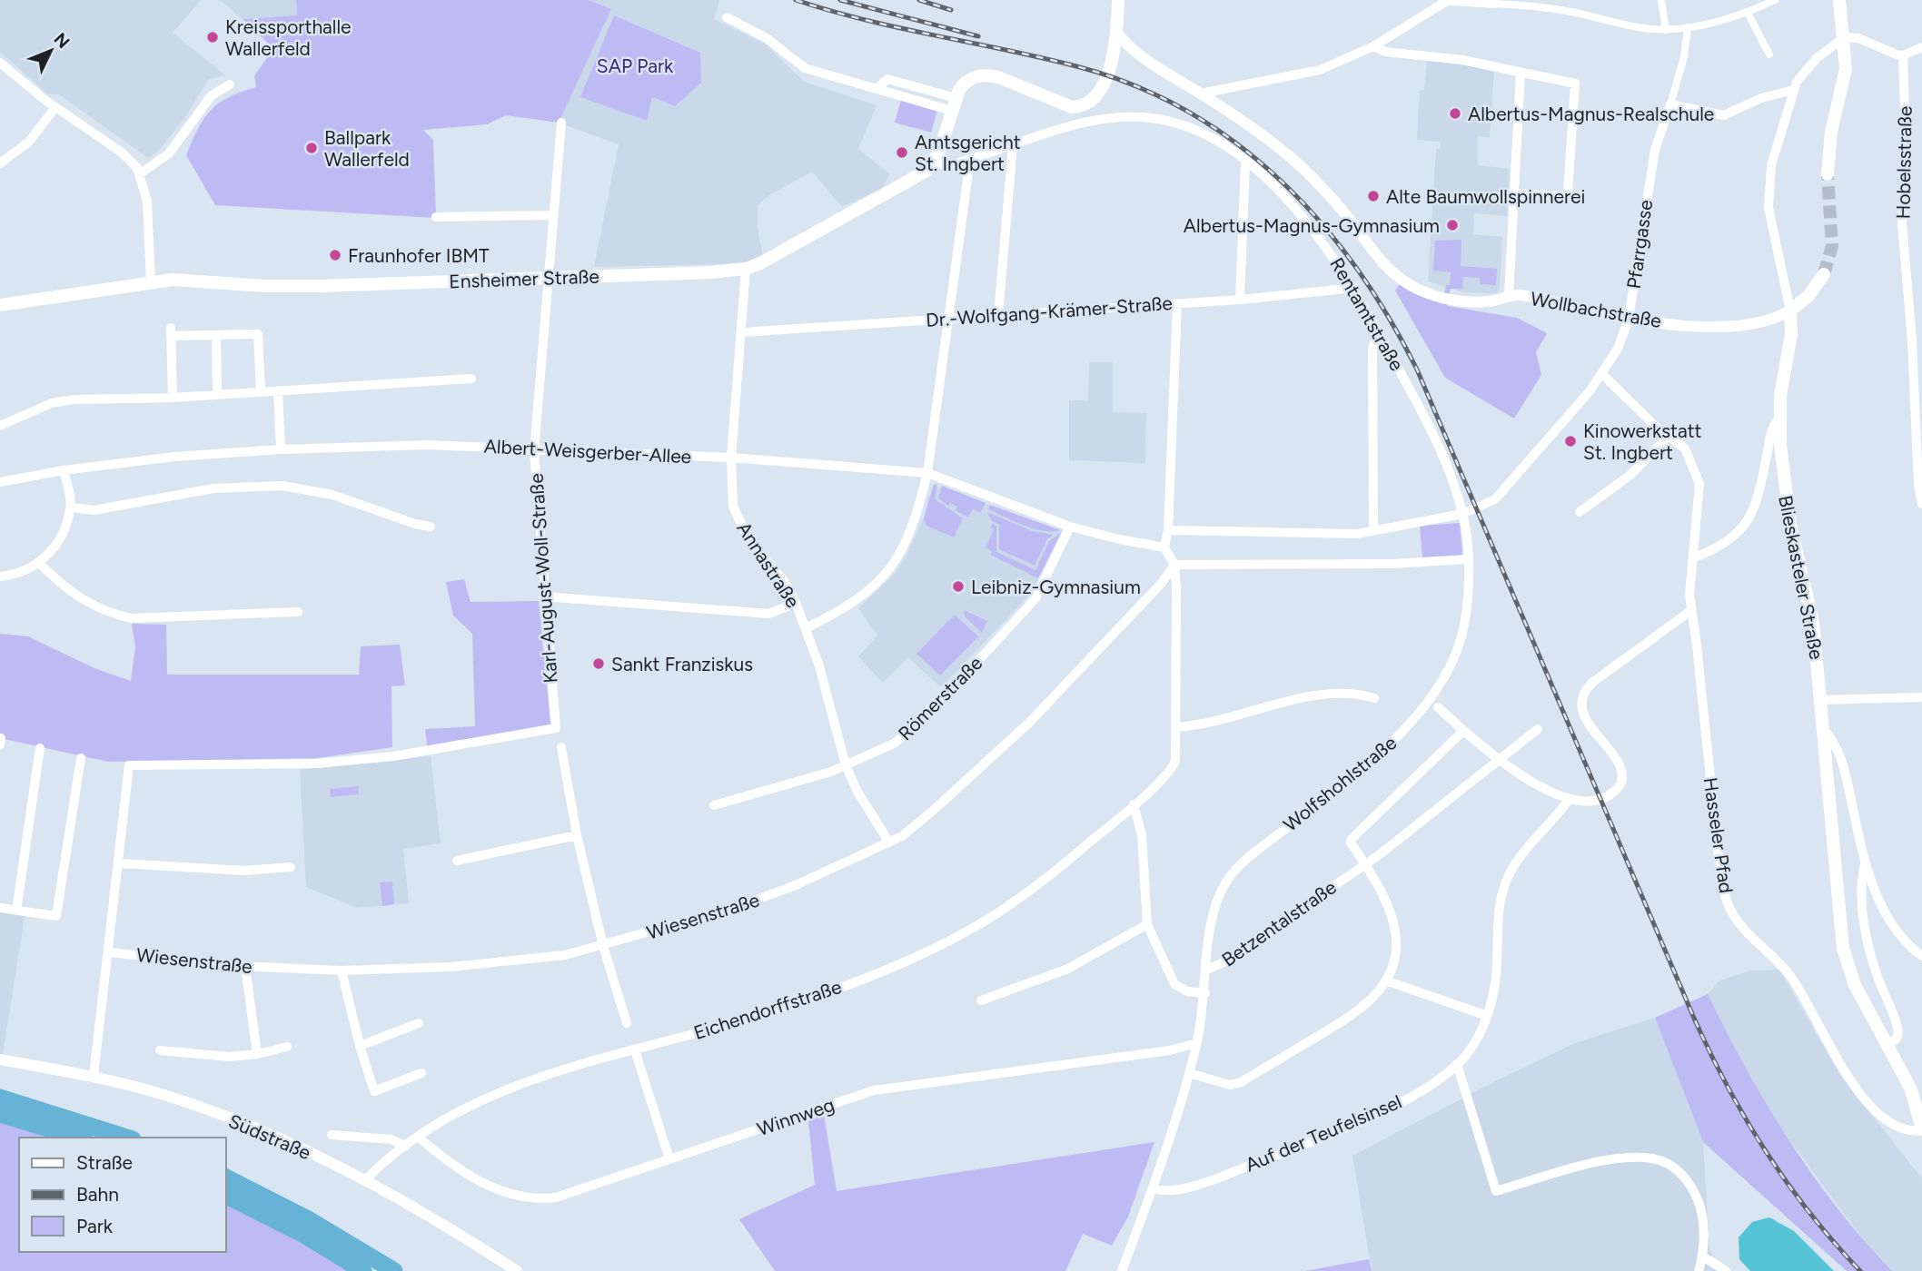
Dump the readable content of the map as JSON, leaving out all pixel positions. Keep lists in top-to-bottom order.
{
  "streets": {
    "main road": ["Ensheimer Straße", "Wollbachstraße", "Blieskasteler Straße"],
    "street": [
      "Hobelsstraße",
      "Pfarrgasse",
      "Dr.-Wolfgang-Krämer-Straße",
      "Rentamtstraße",
      "Albert-Weisgerber-Allee",
      "Annastraße",
      "Karl-August-Woll-Straße",
      "Römerstraße",
      "Wolfshohlstraße",
      "Hasseler Pfad",
      "Wiesenstraße",
      "Betzentalstraße",
      "Eichendorffstraße",
      "Winnweg",
      "Auf der Teufelsinsel",
      "Südstraße"
    ]
  },
  "crossings": [
    ["Pfarrgasse", "Wollbachstraße"],
    ["Pfarrgasse", "Rentamtstraße"],
    ["Pfarrgasse", "Wolfshohlstraße"],
    ["Pfarrgasse", "Hasseler Pfad"],
    ["Ensheimer Straße", "Rentamtstraße"],
    ["Ensheimer Straße", "Annastraße"],
    ["Ensheimer Straße", "Karl-August-Woll-Straße"],
    ["Wollbachstraße", "Blieskasteler Straße"],
    ["Dr.-Wolfgang-Krämer-Straße", "Rentamtstraße"],
    ["Dr.-Wolfgang-Krämer-Straße", "Annastraße"],
    ["Rentamtstraße", "Wolfshohlstraße"],
    ["Albert-Weisgerber-Allee", "Annastraße"],
    ["Albert-Weisgerber-Allee", "Karl-August-Woll-Straße"],
    ["Albert-Weisgerber-Allee", "Römerstraße"],
    ["Annastraße", "Römerstraße"],
    ["Annastraße", "Wiesenstraße"],
    ["Blieskasteler Straße", "Hasseler Pfad"],
    ["Wolfshohlstraße", "Betzentalstraße"],
    ["Wiesenstraße", "Eichendorffstraße"],
    ["Betzentalstraße", "Winnweg"],
    ["Betzentalstraße", "Auf der Teufelsinsel"],
    ["Eichendorffstraße", "Winnweg"],
    ["Eichendorffstraße", "Südstraße"]
  ],
  "parks": ["SAP Park"],
  "places": [
    "Kreissporthalle Wallerfeld",
    "Albertus-Magnus-Realschule",
    "Ballpark Wallerfeld",
    "Amtsgericht St. Ingbert",
    "Alte Baumwollspinnerei",
    "Albertus-Magnus-Gymnasium",
    "Fraunhofer IBMT",
    "Kinowerkstatt St. Ingbert",
    "Leibniz-Gymnasium",
    "Sankt Franziskus"
  ],
  "legend": ["Straße", "Bahn", "Park"],
  "north": "top right"
}
